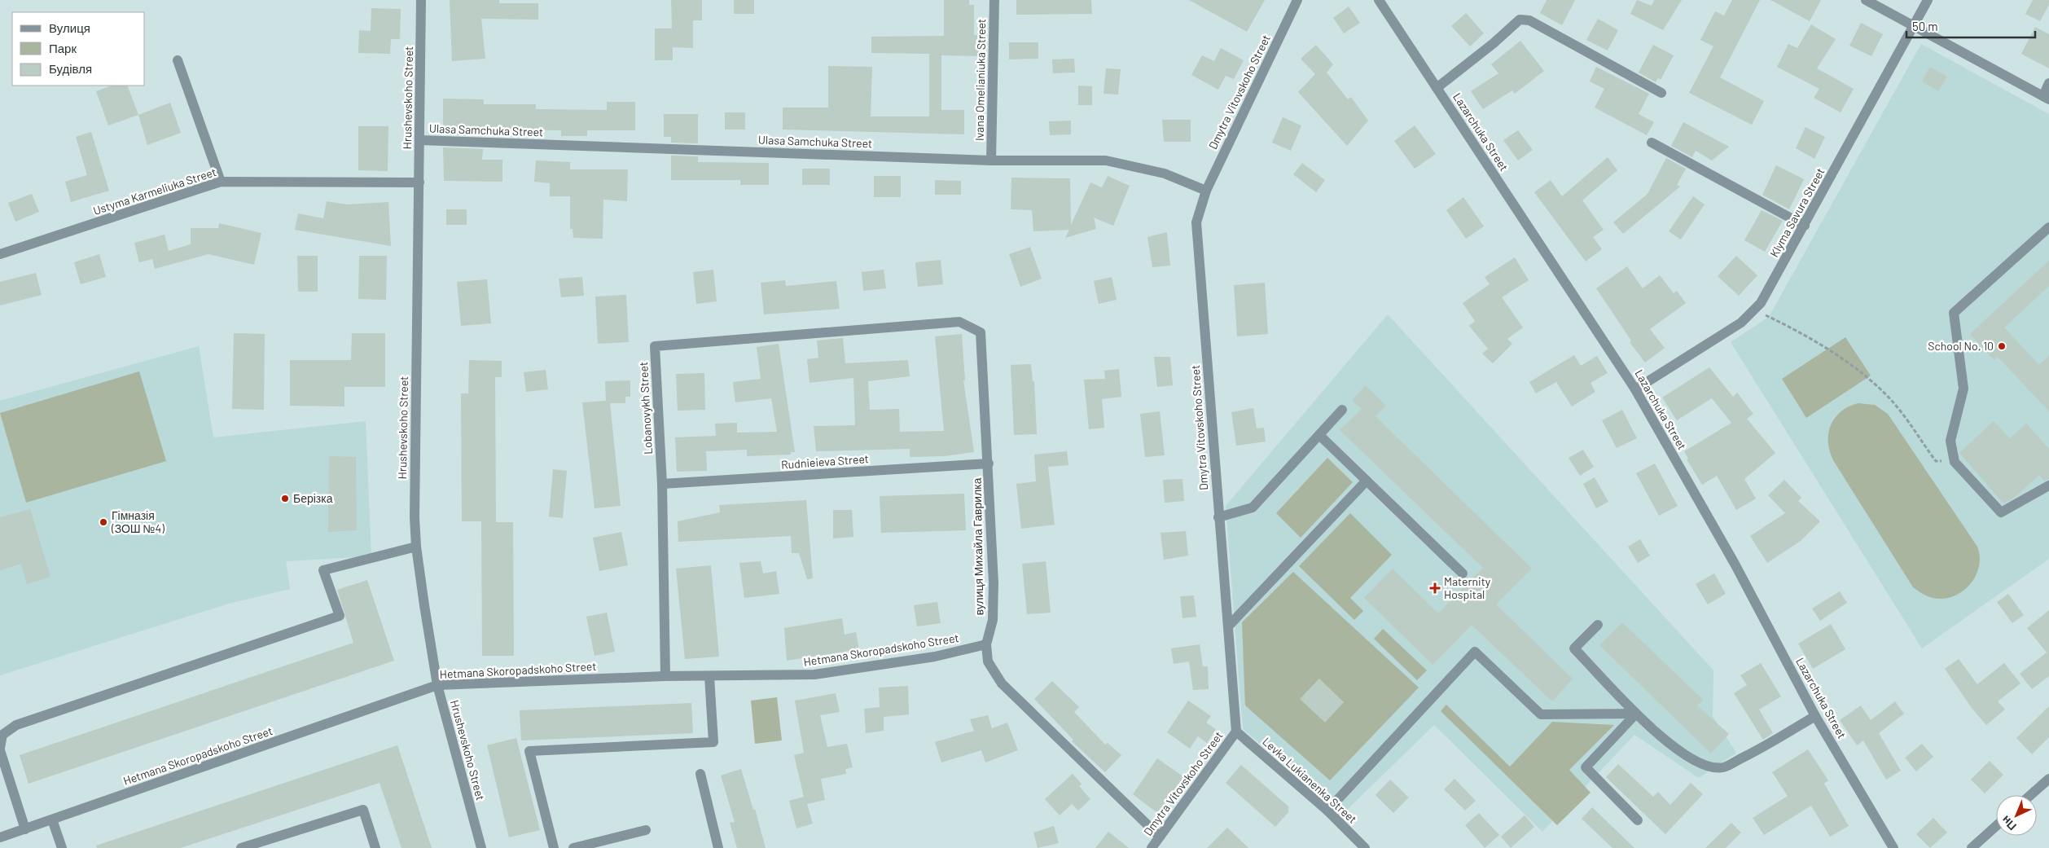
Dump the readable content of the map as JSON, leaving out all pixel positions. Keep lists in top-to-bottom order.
{
  "streets": {
    "street": [
      "Ivana Omelianiuka Street",
      "Dmytra Vitovskoho Street",
      "Hrushevskoho Street",
      "Ulasa Samchuka Street",
      "Lazarchuka Street",
      "Ustyma Karmeliuka Street",
      "Klyma Savura Street",
      "Lobanovykh Street",
      "Rudnieieva Street",
      "вулиця Михайла Гаврилка",
      "Hetmana Skoropadskoho Street",
      "Levka Lukianenka Street"
    ]
  },
  "crossings": [
    ["Ivana Omelianiuka Street", "Ulasa Samchuka Street"],
    ["Dmytra Vitovskoho Street", "Ulasa Samchuka Street"],
    ["Dmytra Vitovskoho Street", "вулиця Михайла Гаврилка"],
    ["Dmytra Vitovskoho Street", "Levka Lukianenka Street"],
    ["Hrushevskoho Street", "Ulasa Samchuka Street"],
    ["Hrushevskoho Street", "Ustyma Karmeliuka Street"],
    ["Hrushevskoho Street", "Hetmana Skoropadskoho Street"],
    ["Lazarchuka Street", "Klyma Savura Street"],
    ["Lobanovykh Street", "Rudnieieva Street"],
    ["Lobanovykh Street", "вулиця Михайла Гаврилка"],
    ["Lobanovykh Street", "Hetmana Skoropadskoho Street"],
    ["Rudnieieva Street", "вулиця Михайла Гаврилка"],
    ["вулиця Михайла Гаврилка", "Hetmana Skoropadskoho Street"]
  ],
  "places": {
    "other": ["School No. 10", "Берізка", "Гімназія (ЗОШ №4)"],
    "health": ["Maternity Hospital"]
  },
  "legend": ["Вулиця", "Парк", "Будівля"],
  "scale_bar": "50 m",
  "north": "bottom left"
}
